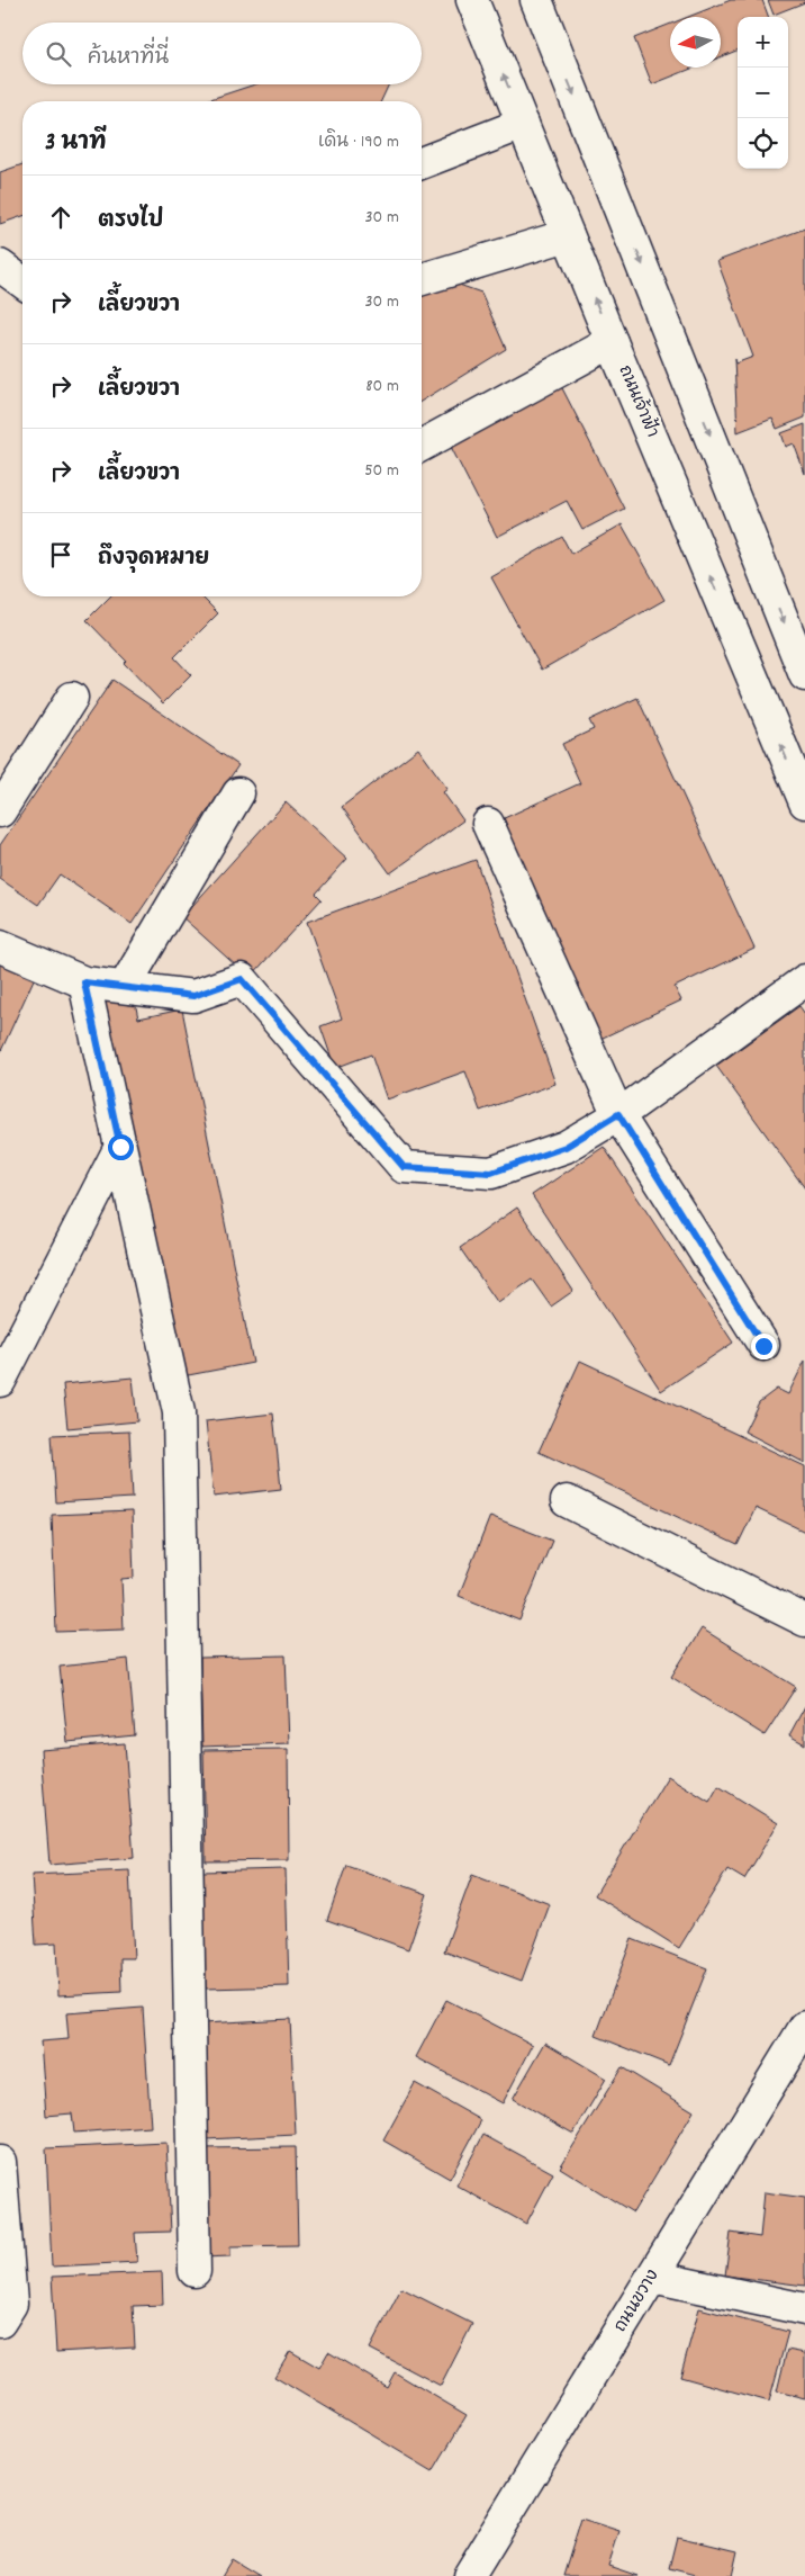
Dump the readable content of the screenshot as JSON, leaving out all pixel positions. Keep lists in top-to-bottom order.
{
  "streets": {
    "street": ["ถนนเจ้าฟ้า", "ถนนขวาง"]
  },
  "north": "left",
  "page": {
    "map_buttons": ["+", "−"],
    "search": "ค้นหาที่นี่",
    "heading": ["3 นาที", "เดิน · 190 m"],
    "list": [
      ["ตรงไป", "30 m"],
      ["เลี้ยวขวา", "30 m"],
      ["เลี้ยวขวา", "80 m"],
      ["เลี้ยวขวา", "50 m"],
      "ถึงจุดหมาย"
    ]
  }
}
